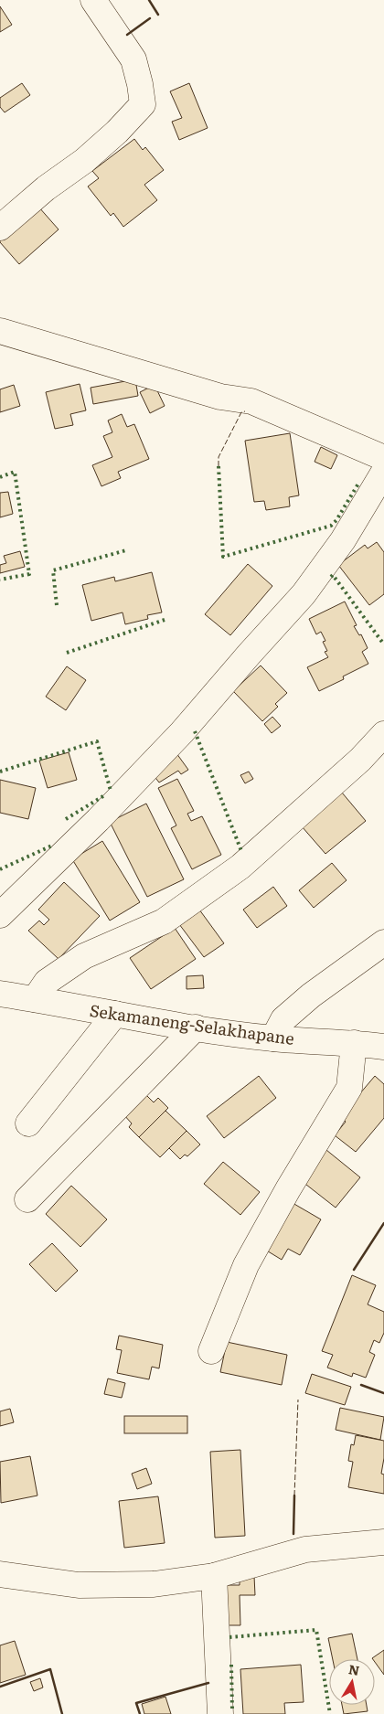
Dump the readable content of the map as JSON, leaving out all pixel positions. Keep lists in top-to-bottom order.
{
  "streets": {
    "street": ["Sekamaneng-Selakhapane"]
  },
  "north": "top"
}
